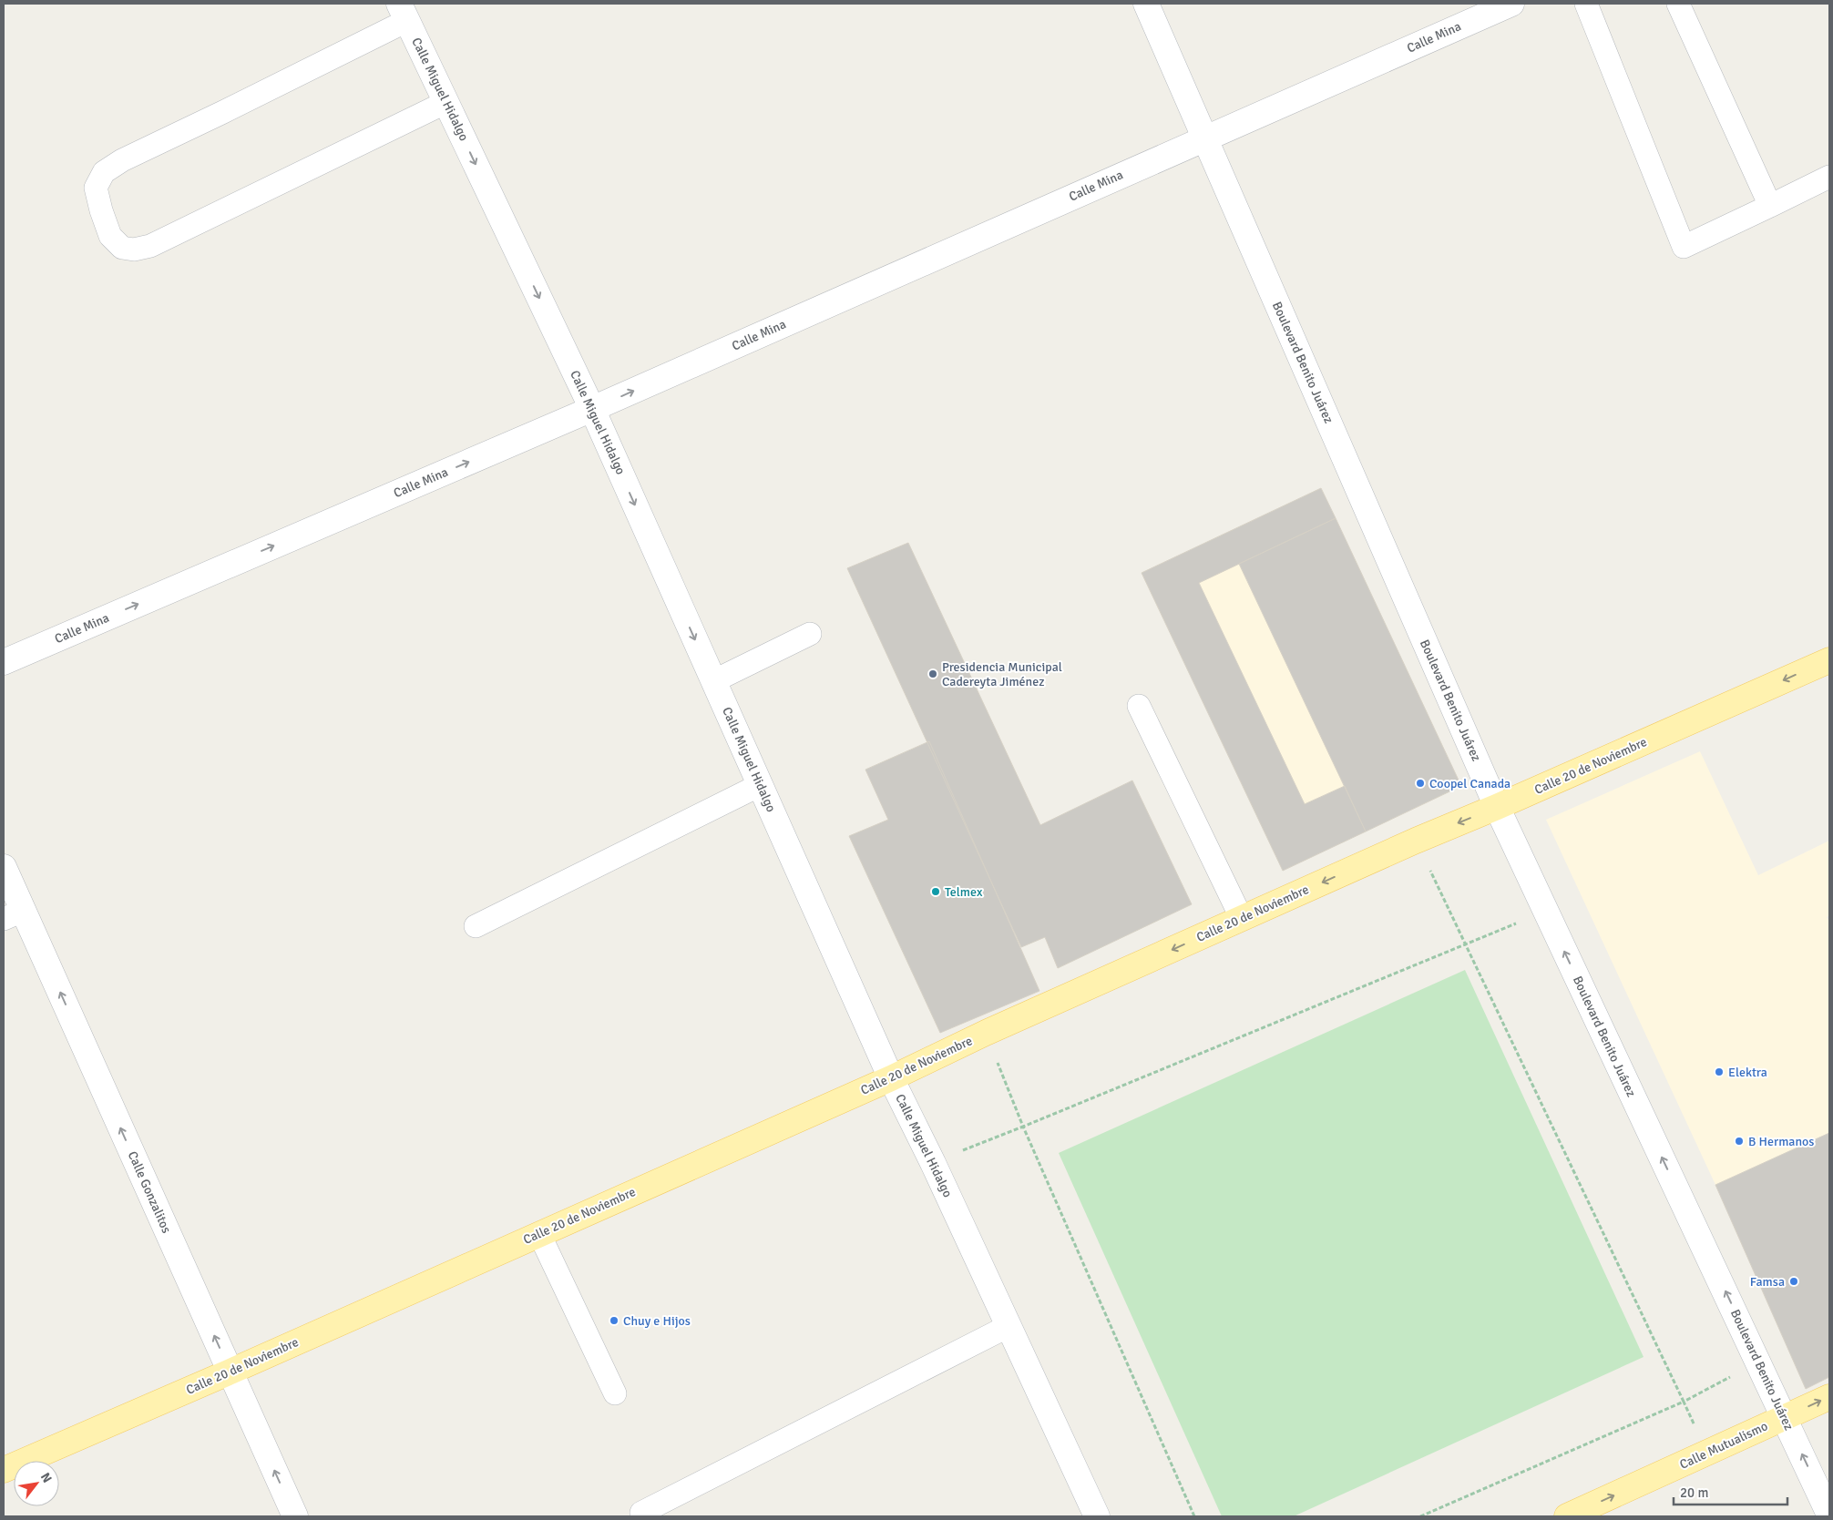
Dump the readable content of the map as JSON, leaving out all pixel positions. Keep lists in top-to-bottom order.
{
  "streets": {
    "main road": ["Calle 20 de Noviembre", "Calle Mutualismo"],
    "street": [
      "Calle Mina",
      "Calle Miguel Hidalgo",
      "Boulevard Benito Juárez",
      "Calle Gonzalitos"
    ]
  },
  "crossings": [
    ["Calle Mina", "Calle Miguel Hidalgo"],
    ["Calle Mina", "Boulevard Benito Juárez"],
    ["Calle Miguel Hidalgo", "Calle 20 de Noviembre"],
    ["Boulevard Benito Juárez", "Calle 20 de Noviembre"],
    ["Boulevard Benito Juárez", "Calle Mutualismo"],
    ["Calle 20 de Noviembre", "Calle Gonzalitos"]
  ],
  "one_way": [
    "Calle Mina",
    "Calle Miguel Hidalgo",
    "Boulevard Benito Juárez",
    "Calle 20 de Noviembre",
    "Calle Gonzalitos",
    "Calle Mutualismo"
  ],
  "places": [
    "Presidencia Municipal Cadereyta Jiménez",
    "Coopel Canada",
    "Telmex",
    "Elektra",
    "B Hermanos",
    "Famsa",
    "Chuy e Hijos"
  ],
  "scale_bar": "20 m",
  "north": "top right"
}
